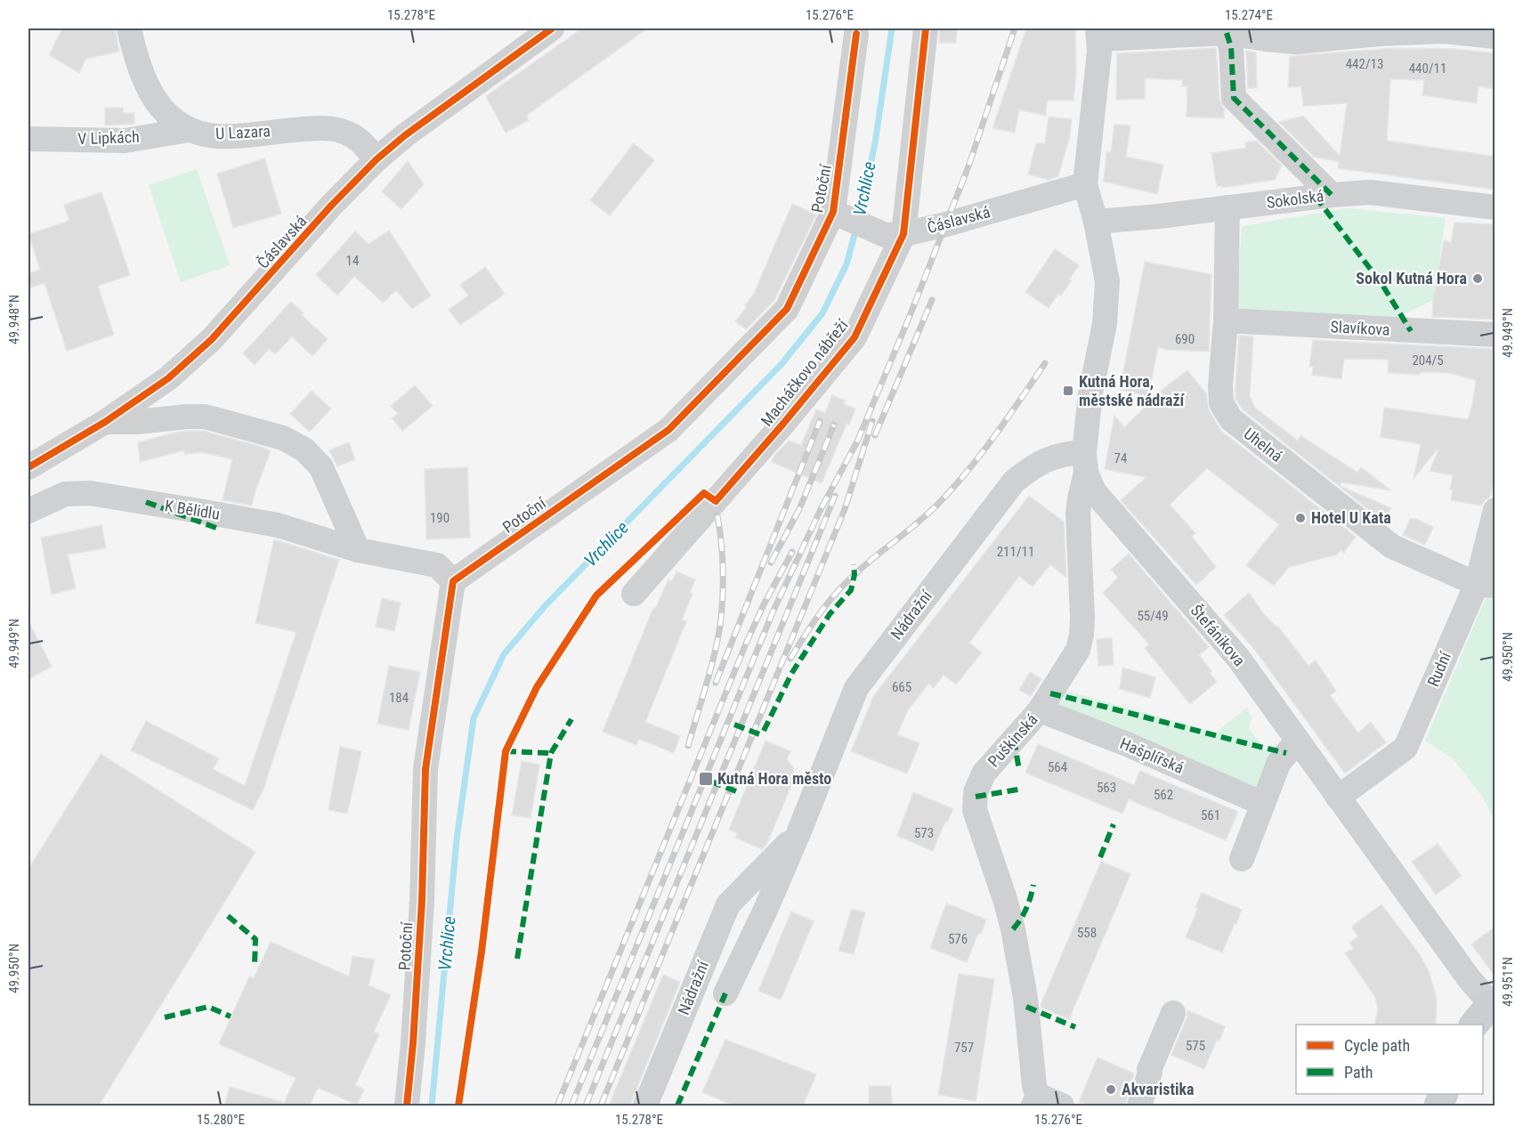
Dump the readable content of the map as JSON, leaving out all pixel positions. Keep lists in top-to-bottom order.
{
  "streets": {
    "street": [
      "U Lazara",
      "V Lipkách",
      "Potoční",
      "Sokolská",
      "Čáslavská",
      "Slavíkova",
      "Macháčkovo nábřeží",
      "Uhelná",
      "K Bělidlu",
      "Nádražní",
      "Štefánikova",
      "Rudní",
      "Puškinská",
      "Hašplířská"
    ]
  },
  "crossings": [
    ["U Lazara", "V Lipkách"],
    ["U Lazara", "Čáslavská"],
    ["Potoční", "K Bělidlu"],
    ["Sokolská", "Uhelná"],
    ["Čáslavská", "Macháčkovo nábřeží"],
    ["Slavíkova", "Uhelná"],
    ["Uhelná", "Rudní"],
    ["Nádražní", "Štefánikova"],
    ["Nádražní", "Puškinská"],
    ["Štefánikova", "Rudní"],
    ["Štefánikova", "Puškinská"],
    ["Puškinská", "Hašplířská"]
  ],
  "water": ["Vrchlice"],
  "places": {
    "other": ["Sokol Kutná Hora", "Hotel U Kata", "Akvaristika"],
    "transit": ["Kutná Hora, městské nádraží", "Kutná Hora město"]
  },
  "house_numbers": [
    "442/13",
    "440/11",
    "14",
    "690",
    "204/5",
    "74",
    "190",
    "211/11",
    "55/49",
    "665",
    "184",
    "564",
    "563",
    "562",
    "561",
    "573",
    "558",
    "576",
    "575",
    "757"
  ],
  "legend": ["Cycle path", "Path"],
  "coordinates": [
    "15.278°E",
    "15.276°E",
    "15.274°E",
    "49.948°N",
    "49.949°N",
    "49.950°N",
    "49.951°N",
    "15.280°E"
  ]
}
